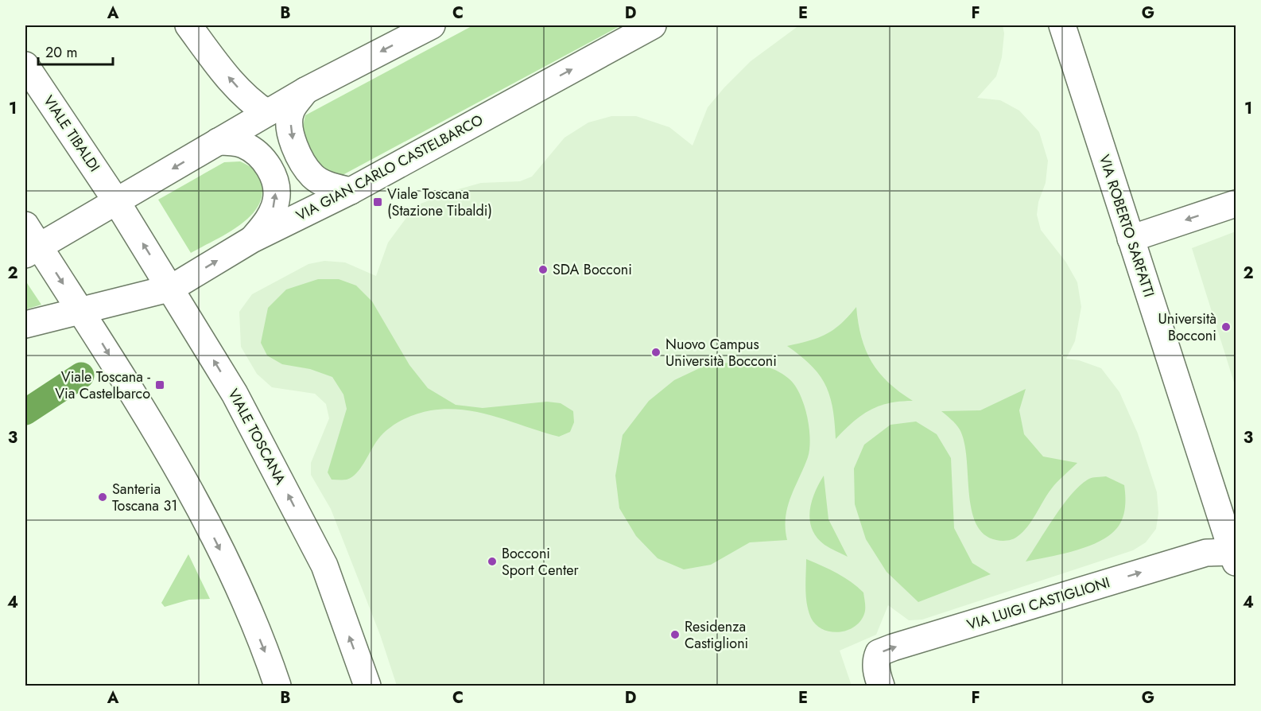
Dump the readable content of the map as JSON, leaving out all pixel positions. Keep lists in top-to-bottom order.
{
  "streets": {
    "main road": [
      "VIALE TIBALDI",
      "VIA GIAN CARLO CASTELBARCO",
      "VIA ROBERTO SARFATTI",
      "VIALE TOSCANA",
      "VIA LUIGI CASTIGLIONI"
    ]
  },
  "crossings": [
    ["VIALE TIBALDI", "VIALE TOSCANA"],
    ["VIA GIAN CARLO CASTELBARCO", "VIALE TOSCANA"],
    ["VIA ROBERTO SARFATTI", "VIA LUIGI CASTIGLIONI"]
  ],
  "one_way": ["VIA LUIGI CASTIGLIONI"],
  "places": {
    "transit": ["Viale Toscana (Stazione Tibaldi)", "Viale Toscana - Via Castelbarco"],
    "other": [
      "SDA Bocconi",
      "Università Bocconi",
      "Nuovo Campus Università Bocconi",
      "Santeria Toscana 31",
      "Bocconi Sport Center",
      "Residenza Castiglioni"
    ]
  },
  "scale_bar": "20 m",
  "grid": {
    "columns": [
      "A",
      "B",
      "C",
      "D",
      "E",
      "F",
      "G"
    ],
    "rows": [
      "1",
      "2",
      "3",
      "4"
    ]
  }
}
